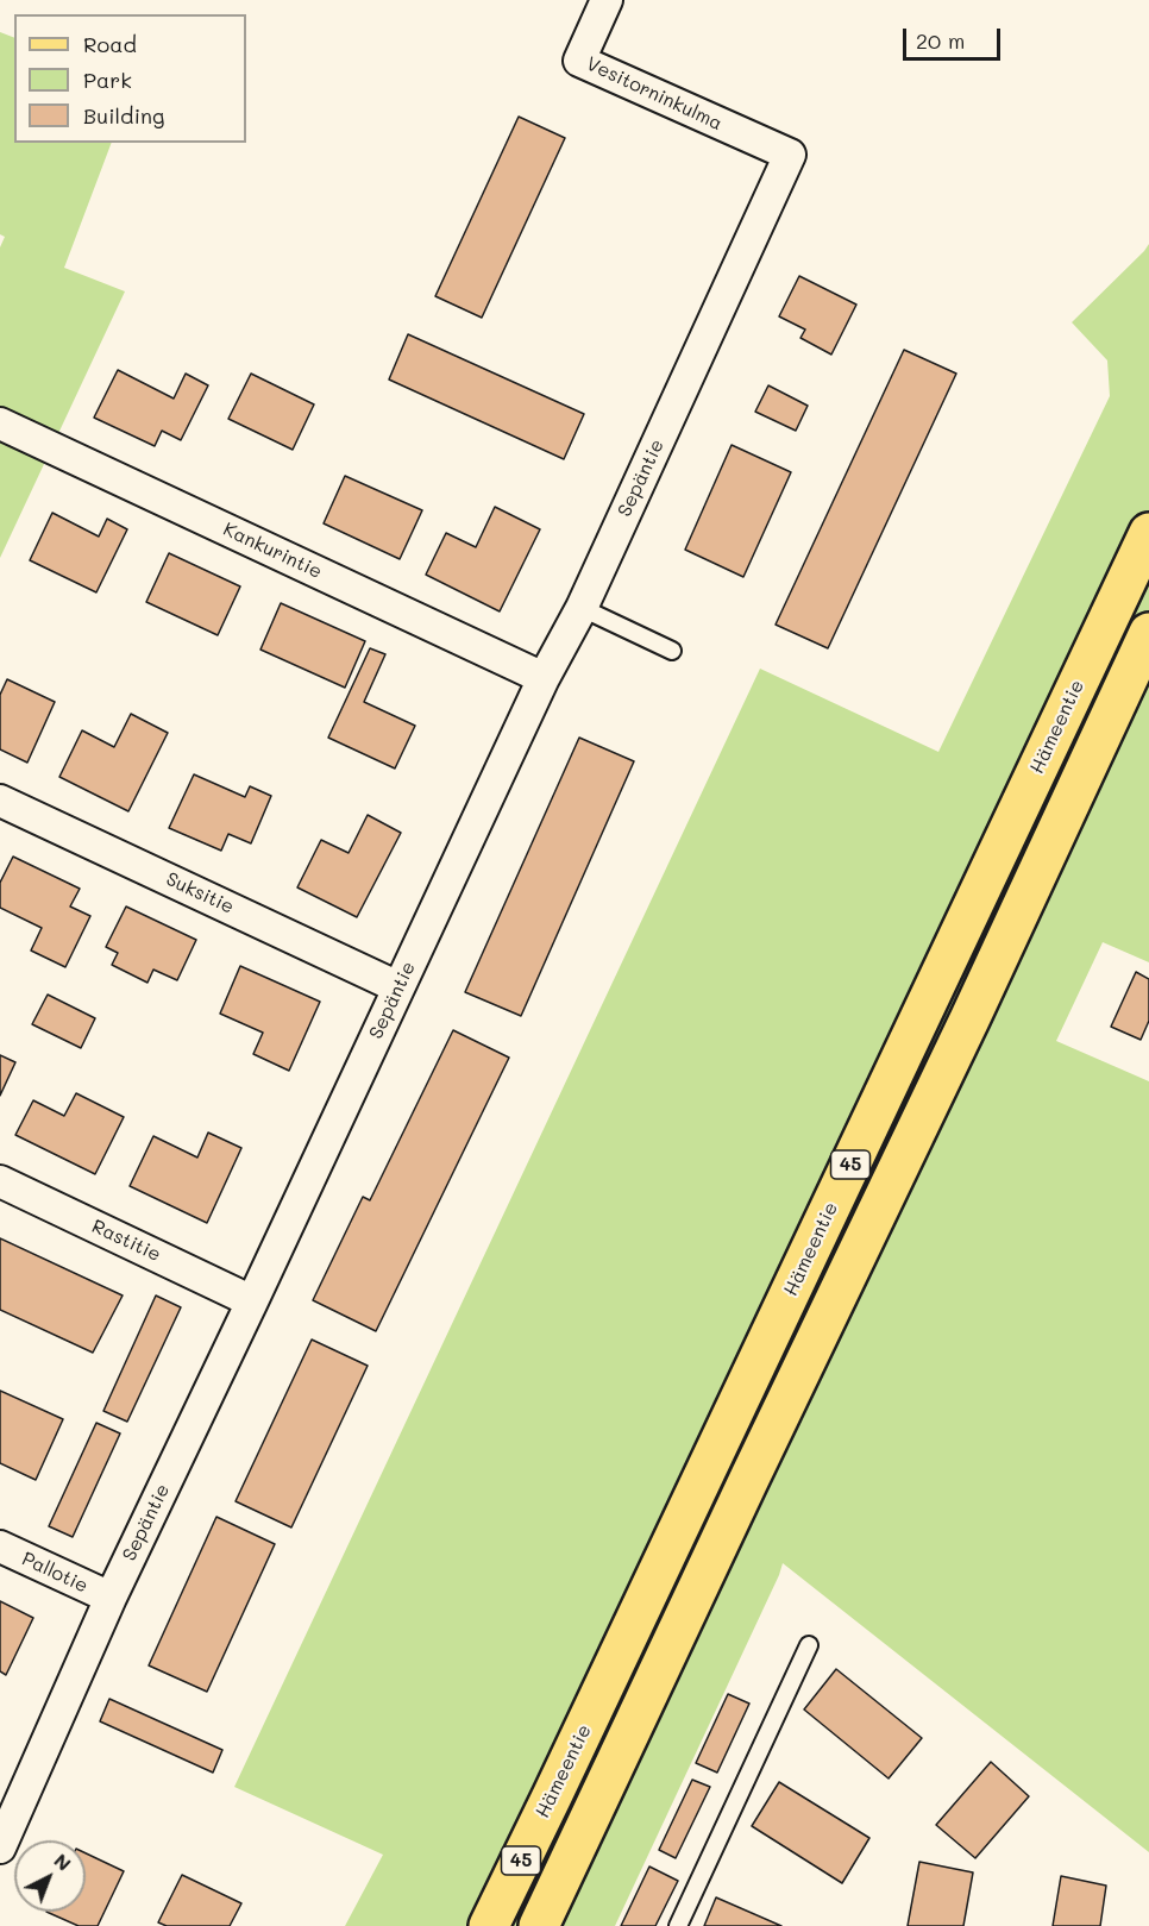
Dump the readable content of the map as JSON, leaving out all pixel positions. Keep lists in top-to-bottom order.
{
  "streets": {
    "main road": ["Hämeentie", "45"],
    "street": [
      "Vesitorninkulma",
      "Sepäntie",
      "Kankurintie",
      "Suksitie",
      "Rastitie",
      "Pallotie"
    ]
  },
  "crossings": [
    ["Vesitorninkulma", "Sepäntie"],
    ["Sepäntie", "Kankurintie"],
    ["Sepäntie", "Suksitie"],
    ["Sepäntie", "Rastitie"],
    ["Sepäntie", "Pallotie"]
  ],
  "legend": ["Road", "Park", "Building"],
  "scale_bar": "20 m",
  "north": "top right"
}
